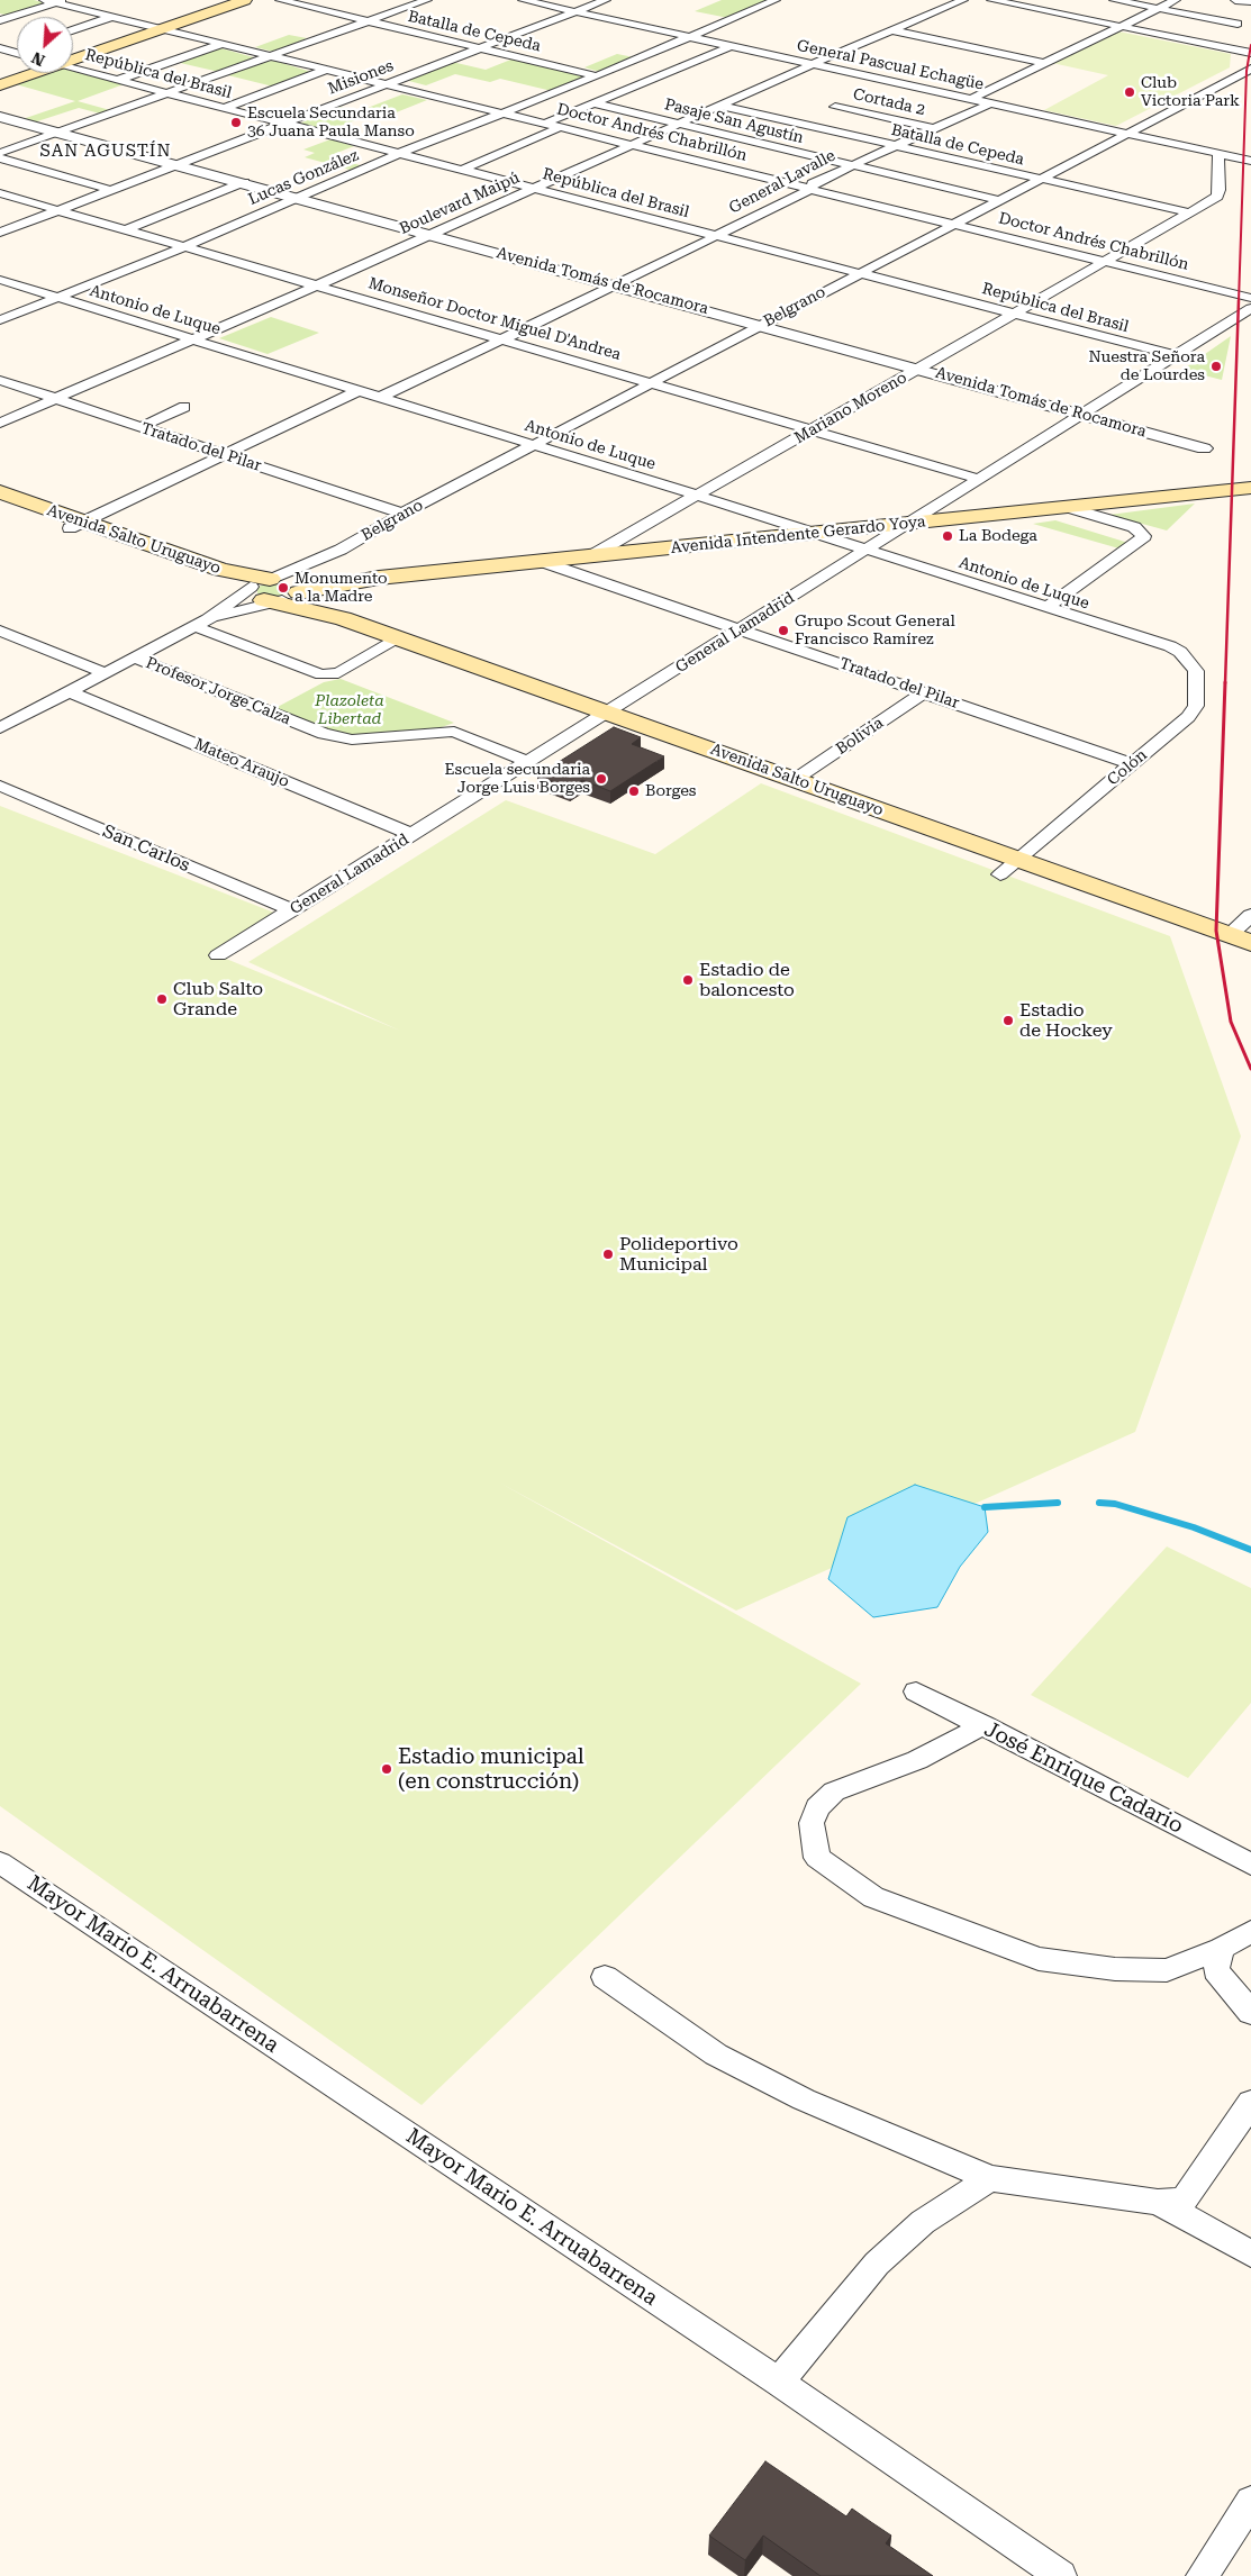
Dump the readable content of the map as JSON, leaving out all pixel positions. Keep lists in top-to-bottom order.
{
  "streets": {
    "main road": ["Avenida Intendente Gerardo Yoya", "Avenida Salto Uruguayo"],
    "street": [
      "Batalla de Cepeda",
      "General Pascual Echagüe",
      "República del Brasil",
      "Misiones",
      "Cortada 2",
      "Pasaje San Agustín",
      "Doctor Andrés Chabrillón",
      "Lucas González",
      "General Lavalle",
      "Boulevard Maipú",
      "Avenida Tomás de Rocamora",
      "Belgrano",
      "Antonio de Luque",
      "Monseñor Doctor Miguel D'Andrea",
      "Mariano Moreno",
      "Tratado del Pilar",
      "General Lamadrid",
      "Profesor Jorge Calza",
      "Bolivia",
      "Mateo Araujo",
      "Colón",
      "San Carlos",
      "José Enrique Cadario",
      "Mayor Mario E. Arruabarrena"
    ]
  },
  "crossings": [
    ["Batalla de Cepeda", "Misiones"],
    ["Batalla de Cepeda", "Lucas González"],
    ["Batalla de Cepeda", "General Lavalle"],
    ["Batalla de Cepeda", "Boulevard Maipú"],
    ["Batalla de Cepeda", "Belgrano"],
    ["Batalla de Cepeda", "Mariano Moreno"],
    ["General Pascual Echagüe", "Misiones"],
    ["General Pascual Echagüe", "Lucas González"],
    ["General Pascual Echagüe", "General Lavalle"],
    ["General Pascual Echagüe", "Boulevard Maipú"],
    ["General Pascual Echagüe", "Belgrano"],
    ["General Pascual Echagüe", "Mariano Moreno"],
    ["República del Brasil", "Misiones"],
    ["República del Brasil", "Lucas González"],
    ["República del Brasil", "General Lavalle"],
    ["República del Brasil", "Boulevard Maipú"],
    ["República del Brasil", "Belgrano"],
    ["República del Brasil", "Mariano Moreno"],
    ["República del Brasil", "General Lamadrid"],
    ["Misiones", "Doctor Andrés Chabrillón"],
    ["Misiones", "Avenida Tomás de Rocamora"],
    ["Misiones", "Monseñor Doctor Miguel D'Andrea"],
    ["Cortada 2", "General Lavalle"],
    ["Pasaje San Agustín", "General Lavalle"],
    ["Pasaje San Agustín", "Boulevard Maipú"],
    ["Pasaje San Agustín", "Belgrano"],
    ["Doctor Andrés Chabrillón", "Lucas González"],
    ["Doctor Andrés Chabrillón", "General Lavalle"],
    ["Doctor Andrés Chabrillón", "Boulevard Maipú"],
    ["Doctor Andrés Chabrillón", "Belgrano"],
    ["Doctor Andrés Chabrillón", "Mariano Moreno"],
    ["Doctor Andrés Chabrillón", "General Lamadrid"],
    ["Lucas González", "Avenida Tomás de Rocamora"],
    ["Lucas González", "Antonio de Luque"],
    ["Lucas González", "Monseñor Doctor Miguel D'Andrea"],
    ["General Lavalle", "Avenida Tomás de Rocamora"],
    ["General Lavalle", "Antonio de Luque"],
    ["General Lavalle", "Monseñor Doctor Miguel D'Andrea"],
    ["Boulevard Maipú", "Avenida Tomás de Rocamora"],
    ["Boulevard Maipú", "Antonio de Luque"],
    ["Boulevard Maipú", "Monseñor Doctor Miguel D'Andrea"],
    ["Boulevard Maipú", "Tratado del Pilar"],
    ["Avenida Tomás de Rocamora", "Belgrano"],
    ["Avenida Tomás de Rocamora", "Mariano Moreno"],
    ["Avenida Tomás de Rocamora", "General Lamadrid"],
    ["Belgrano", "Antonio de Luque"],
    ["Belgrano", "Monseñor Doctor Miguel D'Andrea"],
    ["Belgrano", "Tratado del Pilar"],
    ["Belgrano", "Avenida Intendente Gerardo Yoya"],
    ["Belgrano", "Avenida Salto Uruguayo"],
    ["Belgrano", "Profesor Jorge Calza"],
    ["Belgrano", "Mateo Araujo"],
    ["Antonio de Luque", "Mariano Moreno"],
    ["Antonio de Luque", "Avenida Intendente Gerardo Yoya"],
    ["Antonio de Luque", "General Lamadrid"],
    ["Antonio de Luque", "Colón"],
    ["Monseñor Doctor Miguel D'Andrea", "Mariano Moreno"],
    ["Monseñor Doctor Miguel D'Andrea", "General Lamadrid"],
    ["Mariano Moreno", "Avenida Intendente Gerardo Yoya"],
    ["Tratado del Pilar", "Avenida Intendente Gerardo Yoya"],
    ["Tratado del Pilar", "General Lamadrid"],
    ["Tratado del Pilar", "Bolivia"],
    ["Tratado del Pilar", "Colón"],
    ["Avenida Intendente Gerardo Yoya", "Avenida Salto Uruguayo"],
    ["Avenida Intendente Gerardo Yoya", "General Lamadrid"],
    ["Avenida Salto Uruguayo", "General Lamadrid"],
    ["Avenida Salto Uruguayo", "Bolivia"],
    ["Avenida Salto Uruguayo", "Colón"],
    ["General Lamadrid", "Profesor Jorge Calza"],
    ["General Lamadrid", "Mateo Araujo"],
    ["General Lamadrid", "San Carlos"]
  ],
  "districts": ["SAN AGUSTÍN"],
  "parks": ["Plazoleta Libertad"],
  "places": [
    "Club Victoria Park",
    "Escuela Secundaria 36 Juana Paula Manso",
    "Nuestra Señora de Lourdes",
    "La Bodega",
    "Monumento a la Madre",
    "Grupo Scout General Francisco Ramírez",
    "Escuela secundaria Jorge Luis Borges",
    "Borges",
    "Estadio de baloncesto",
    "Club Salto Grande",
    "Estadio de Hockey",
    "Polideportivo Municipal",
    "Estadio municipal (en construcción)"
  ],
  "north": "bottom left"
}
